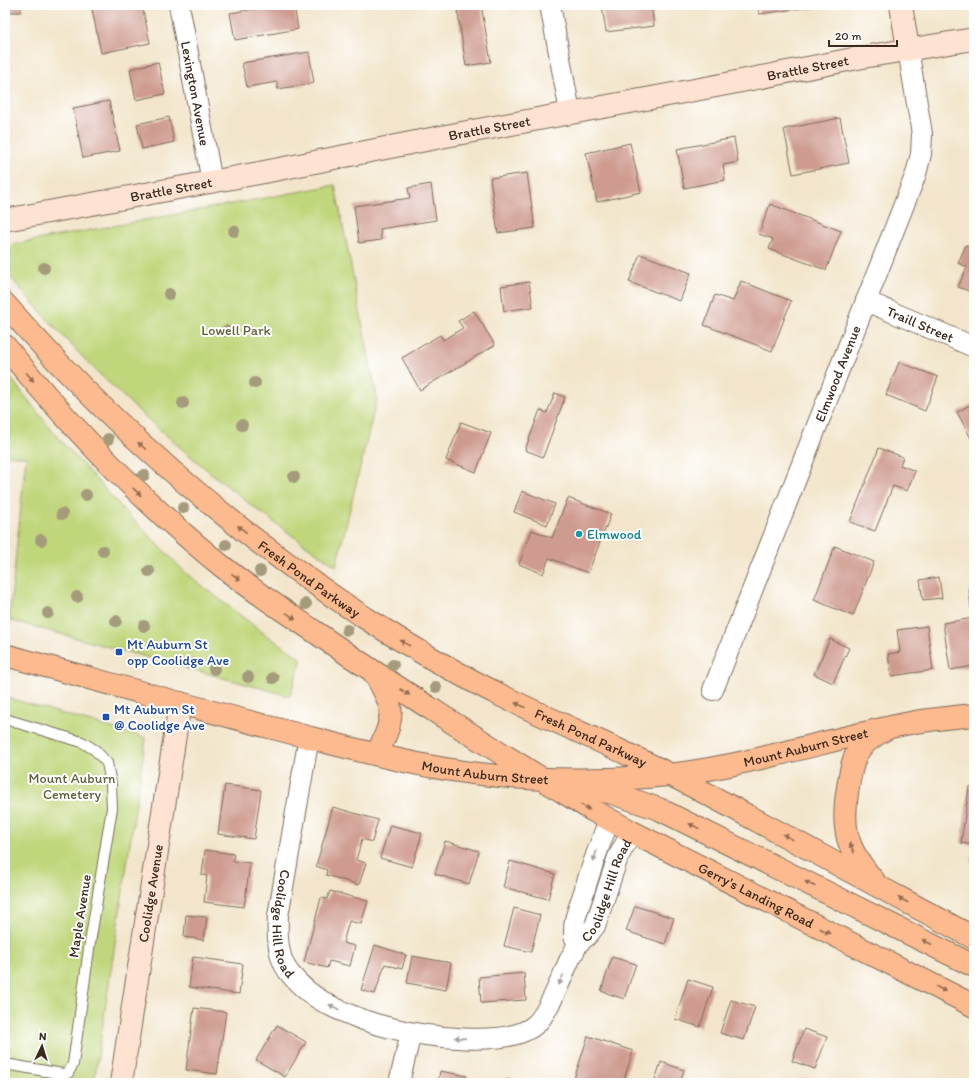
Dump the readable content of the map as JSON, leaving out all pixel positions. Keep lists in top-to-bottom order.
{
  "streets": {
    "main road": [
      "Brattle Street",
      "Fresh Pond Parkway",
      "Mount Auburn Street",
      "Coolidge Avenue",
      "Gerry's Landing Road"
    ],
    "street": [
      "Lexington Avenue",
      "Traill Street",
      "Elmwood Avenue",
      "Coolidge Hill Road"
    ],
    "lane": ["Maple Avenue"]
  },
  "crossings": [
    ["Brattle Street", "Lexington Avenue"],
    ["Brattle Street", "Elmwood Avenue"],
    ["Traill Street", "Elmwood Avenue"],
    ["Fresh Pond Parkway", "Mount Auburn Street"],
    ["Mount Auburn Street", "Coolidge Hill Road"],
    ["Mount Auburn Street", "Coolidge Avenue"],
    ["Mount Auburn Street", "Gerry's Landing Road"],
    ["Coolidge Hill Road", "Gerry's Landing Road"]
  ],
  "parks": ["Lowell Park", "Mount Auburn Cemetery"],
  "places": {
    "other": ["Elmwood"],
    "transit": ["Mt Auburn St opp Coolidge Ave", "Mt Auburn St @ Coolidge Ave"]
  },
  "scale_bar": "20 m",
  "north": "top"
}
